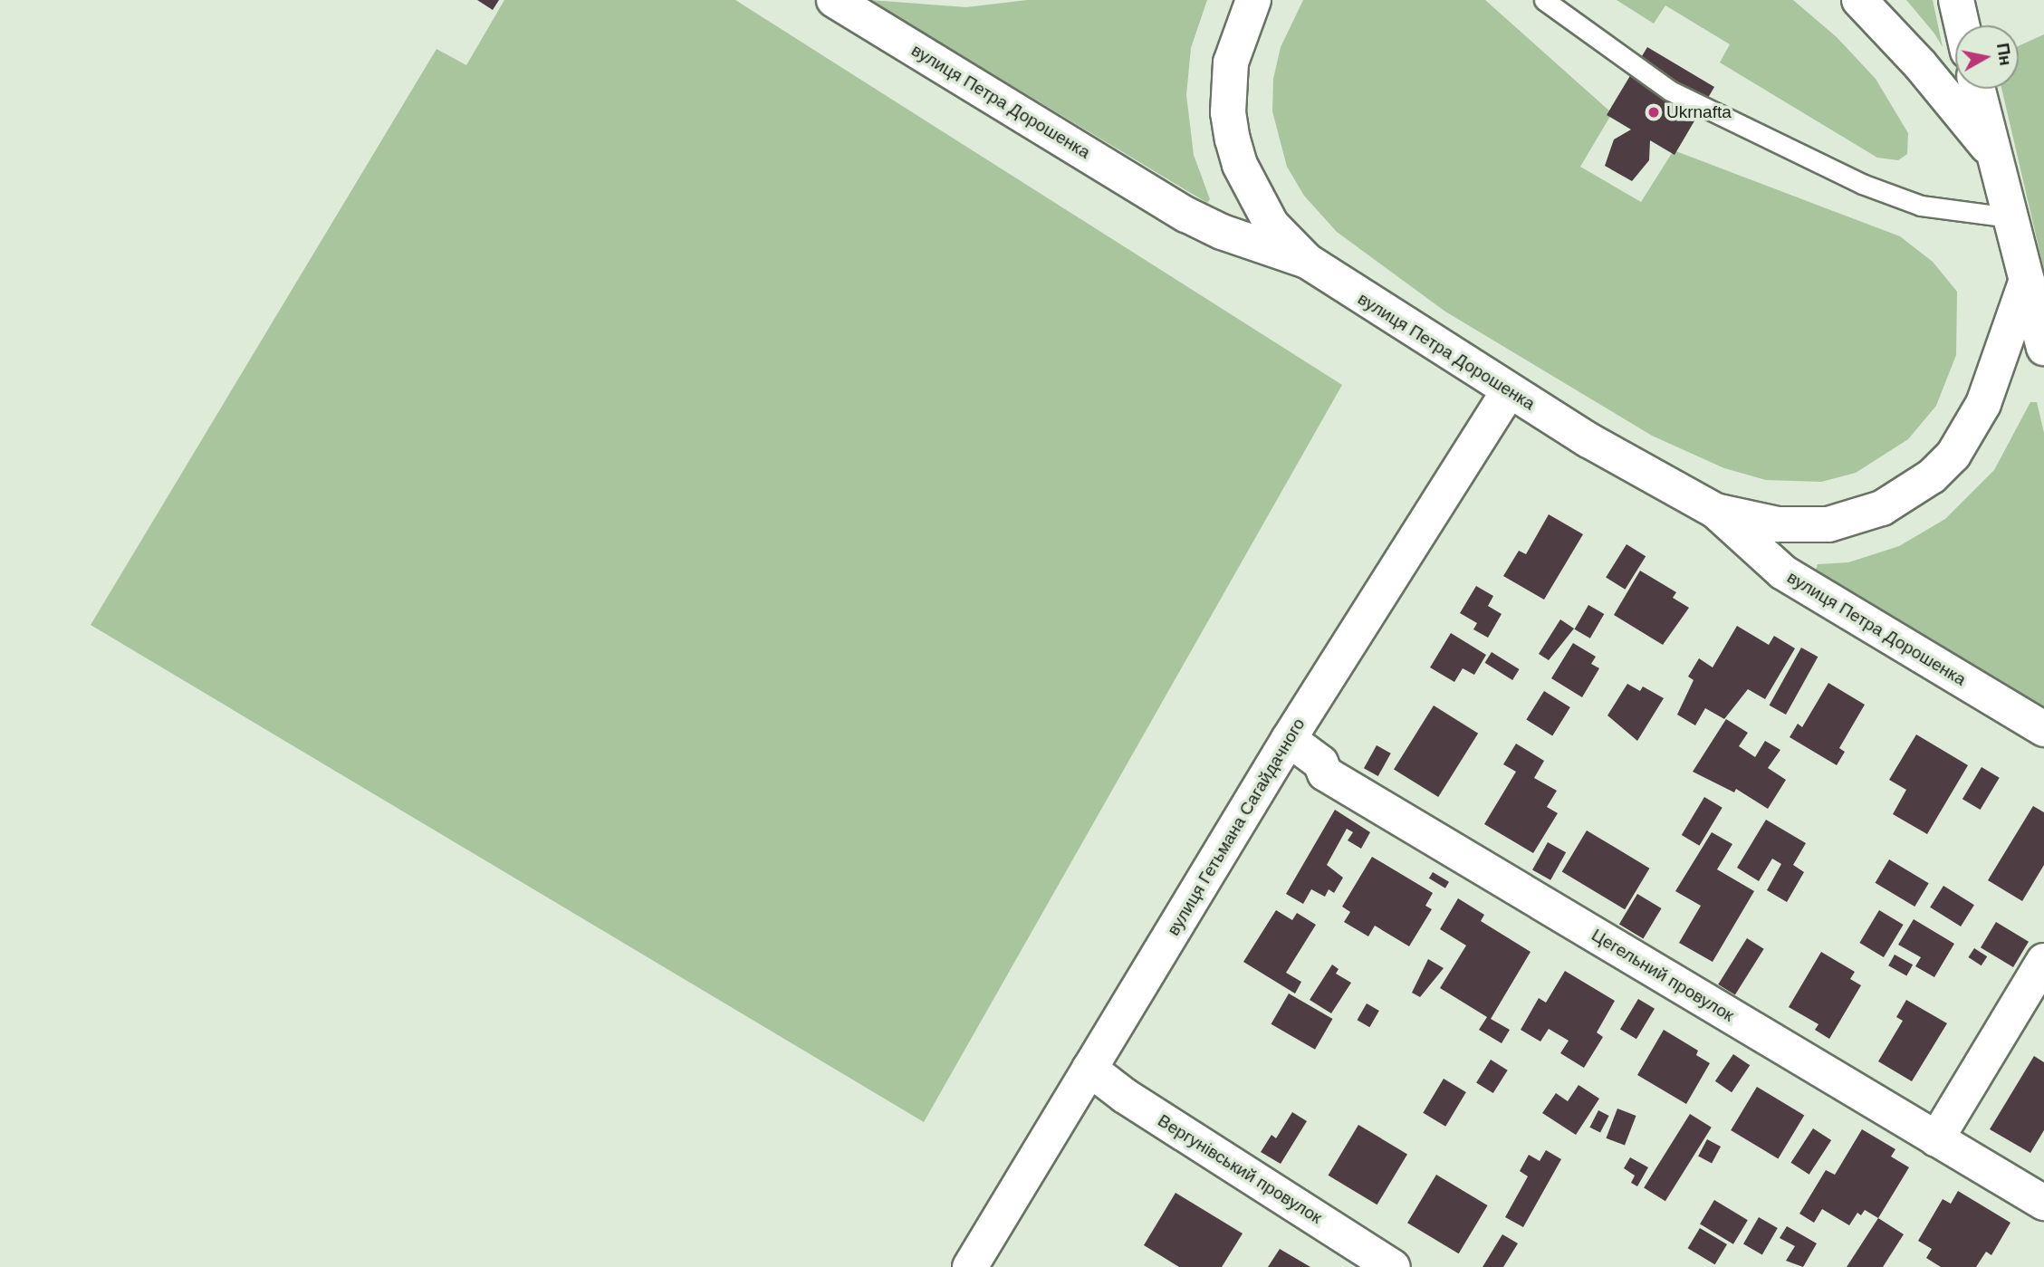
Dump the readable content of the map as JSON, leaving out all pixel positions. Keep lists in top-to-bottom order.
{
  "streets": {
    "street": [
      "вулиця Петра Дорошенка",
      "вулиця Гетьмана Сагайдачного",
      "Цегельний провулок",
      "Вергунівський провулок"
    ]
  },
  "crossings": [
    ["вулиця Петра Дорошенка", "вулиця Гетьмана Сагайдачного"],
    ["вулиця Гетьмана Сагайдачного", "Цегельний провулок"],
    ["вулиця Гетьмана Сагайдачного", "Вергунівський провулок"]
  ],
  "places": ["Ukrnafta"],
  "north": "right"
}
